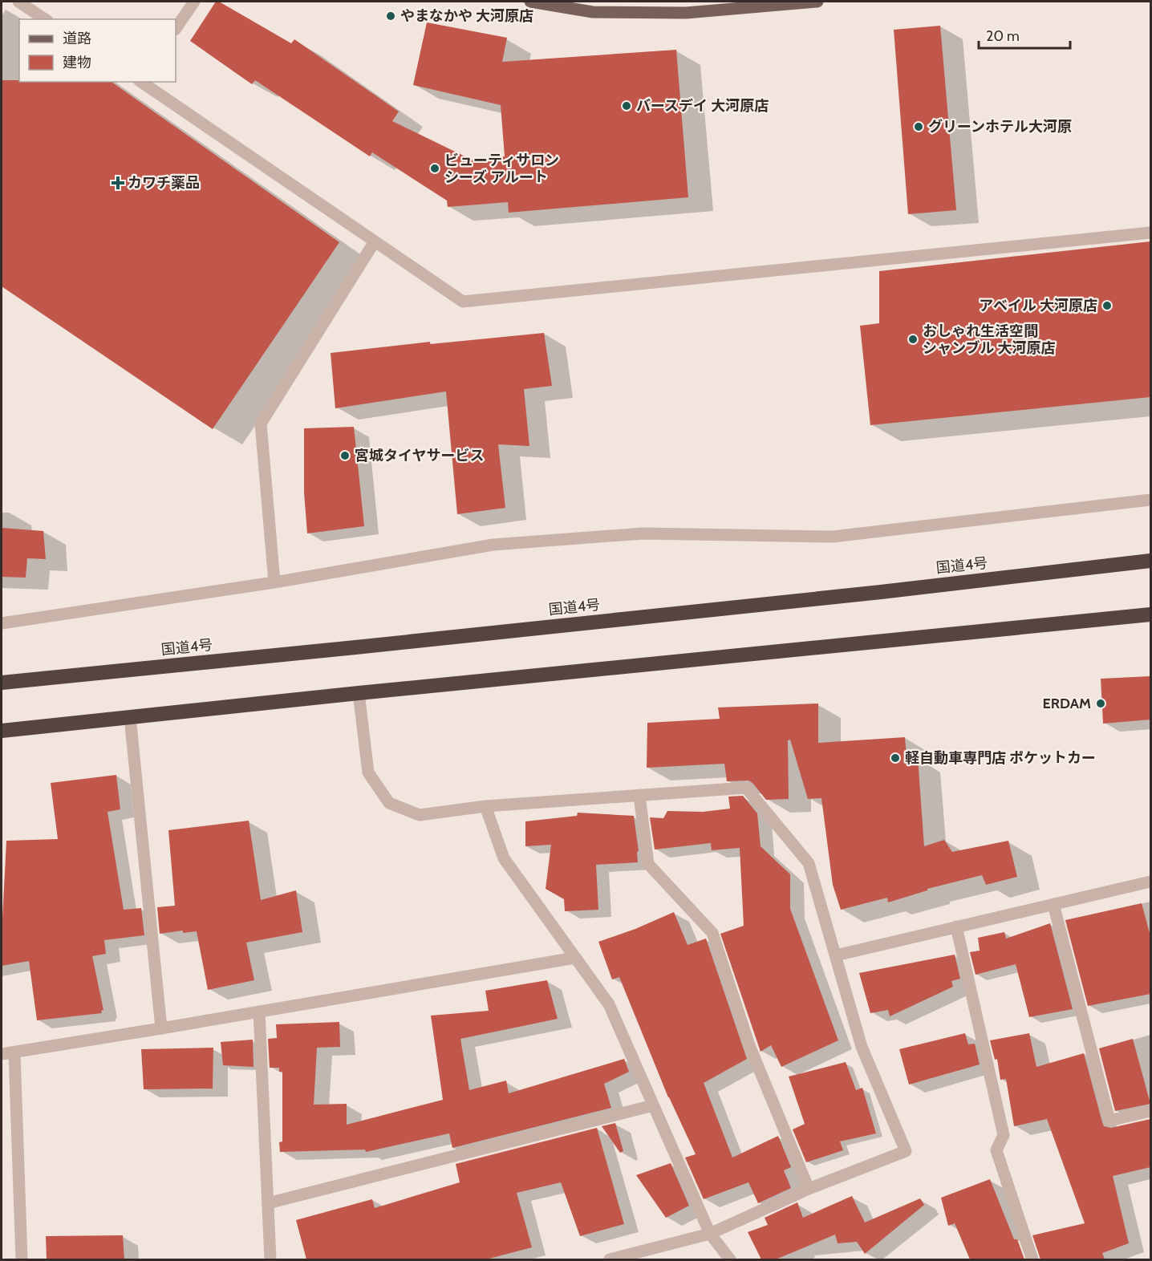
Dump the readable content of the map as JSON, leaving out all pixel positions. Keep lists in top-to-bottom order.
{
  "streets": {
    "highway": ["国道4号"]
  },
  "places": {
    "other": [
      "やまなかや 大河原店",
      "バースデイ 大河原店",
      "グリーンホテル大河原",
      "ビューティサロン シーズ アルート",
      "アベイル 大河原店",
      "おしゃれ生活空間 シャンブル 大河原店",
      "宮城タイヤサービス",
      "ERDAM",
      "軽自動車専門店 ポケットカー"
    ],
    "health": ["カワチ薬品"]
  },
  "legend": ["道路", "建物"],
  "scale_bar": "20 m"
}
